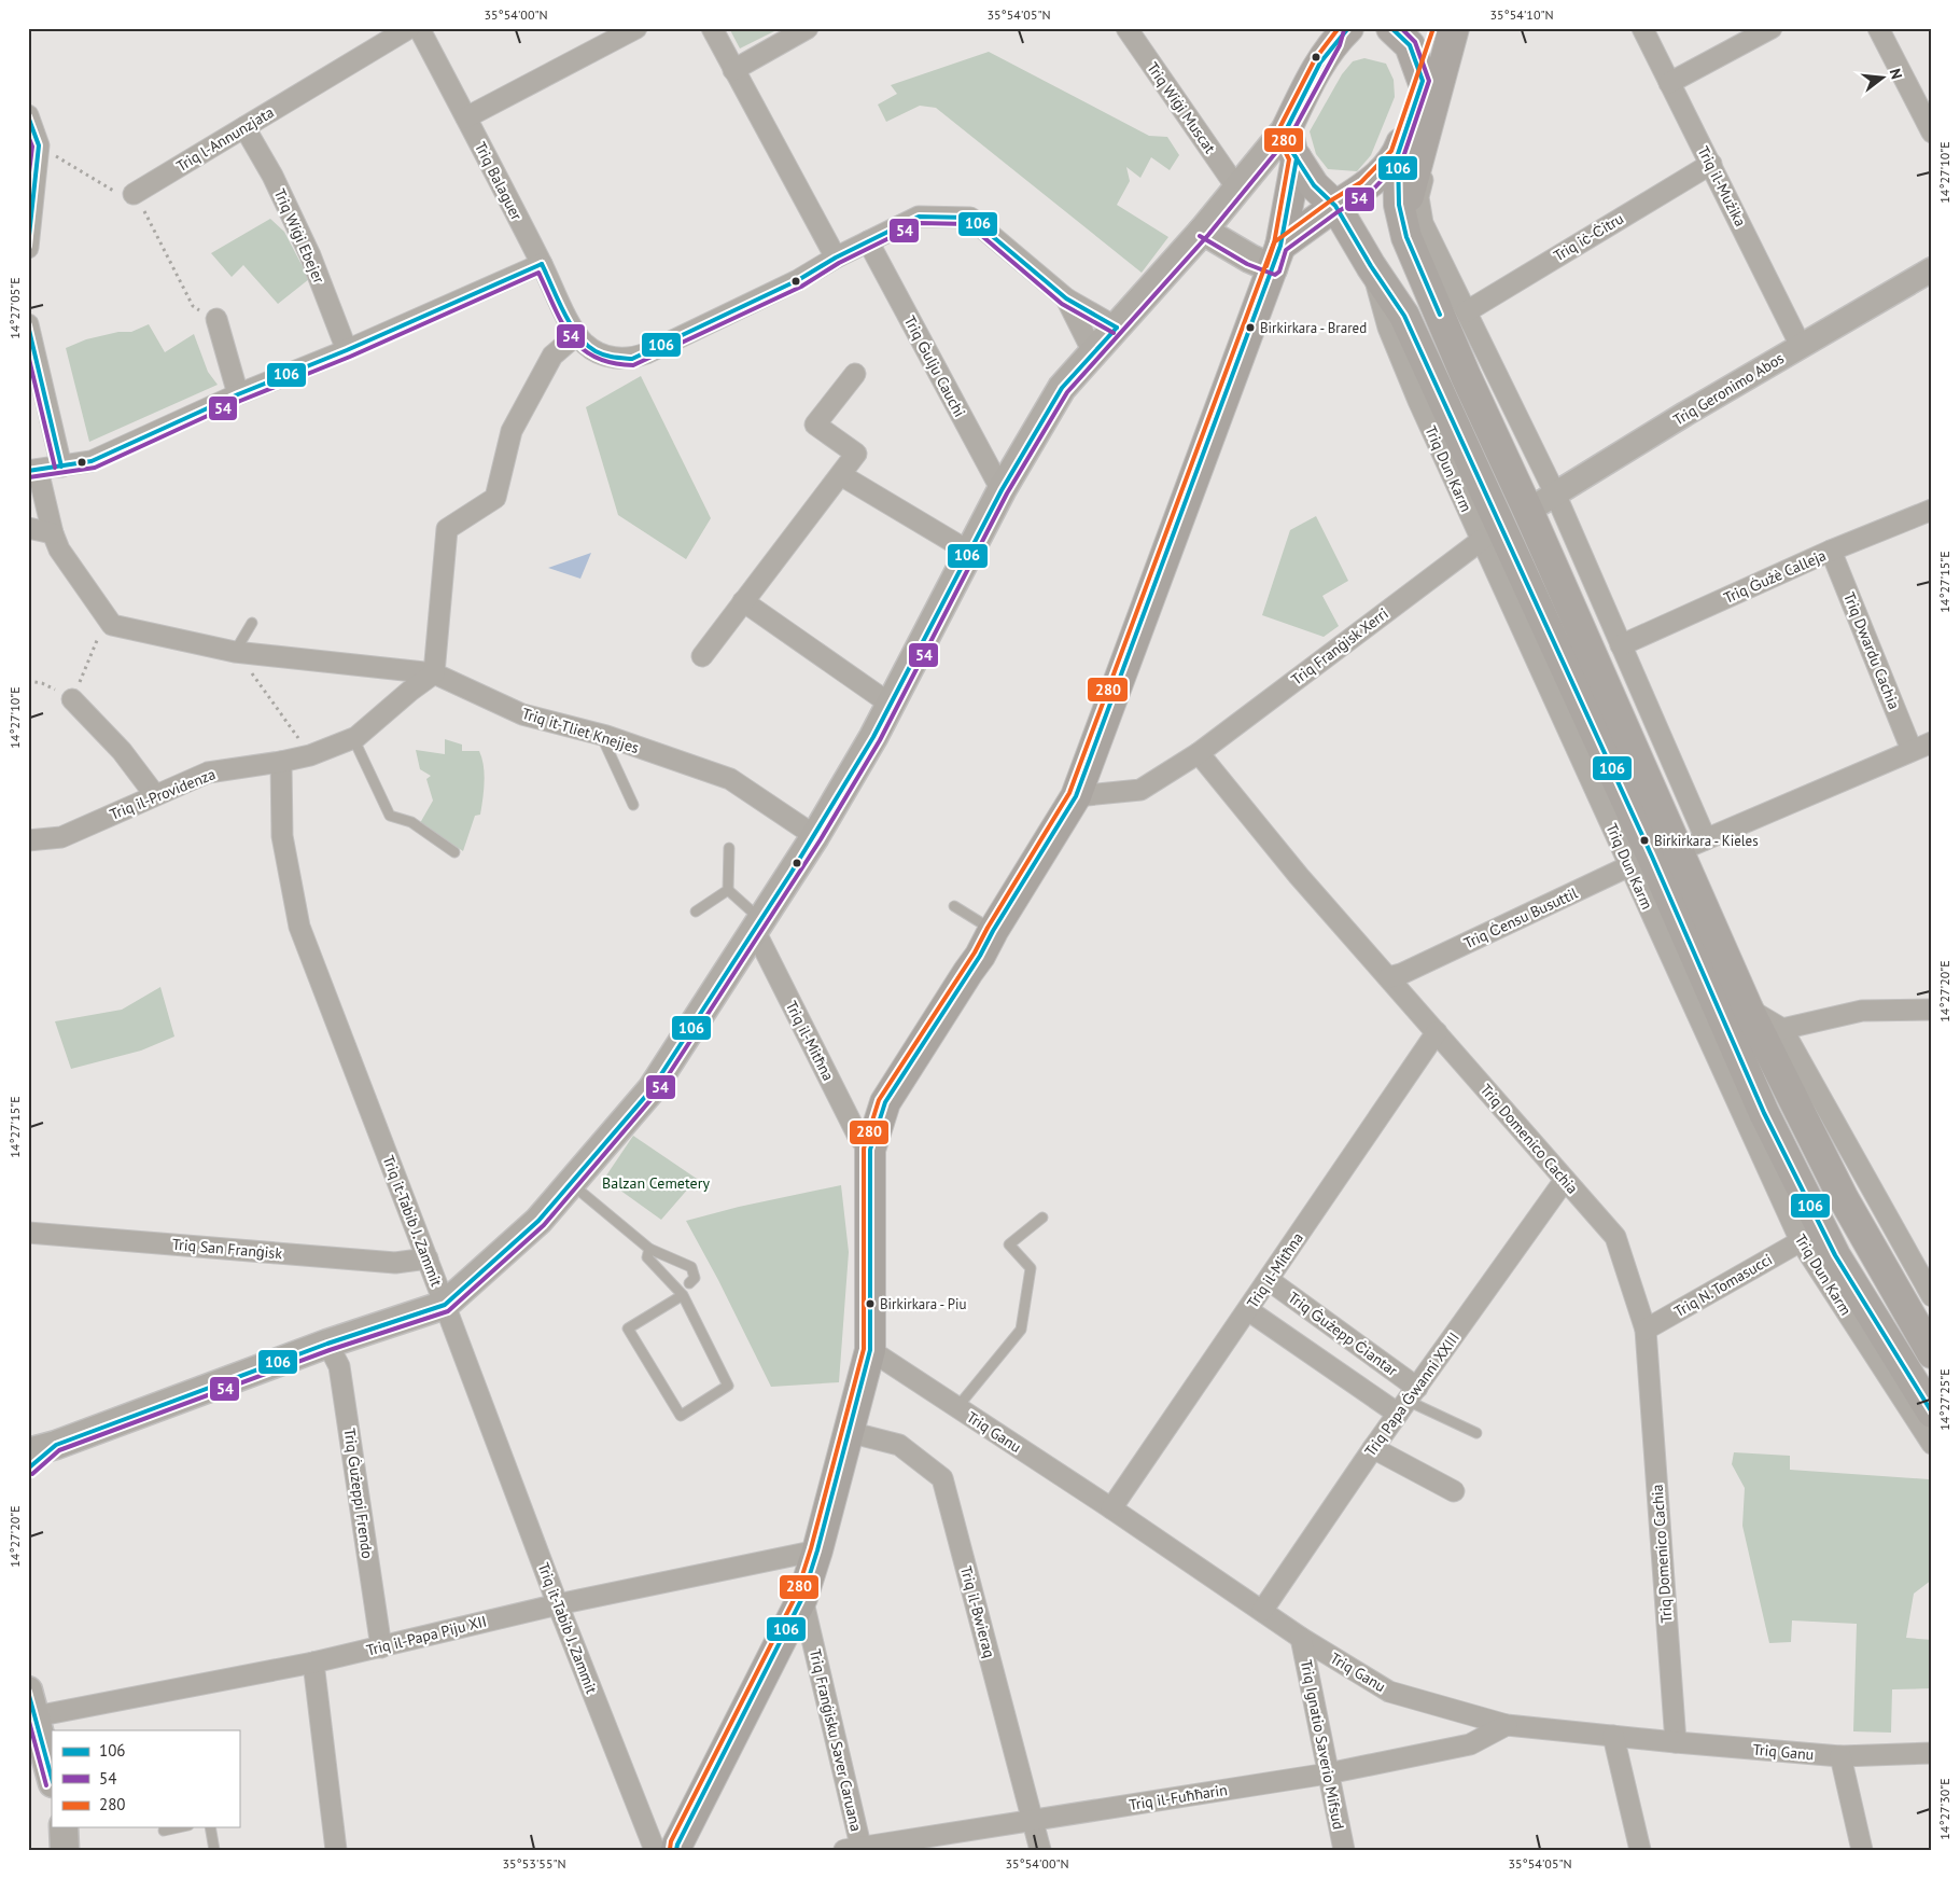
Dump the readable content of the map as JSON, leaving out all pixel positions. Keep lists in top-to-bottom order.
{
  "streets": {
    "highway": ["Triq Dun Karm"],
    "street": [
      "Triq Wiġi Muscat",
      "Triq l-Annunzjata",
      "Triq Balaguer",
      "Triq il-Mużika",
      "Triq Wiġi Ebejer",
      "Triq iċ-Ċitru",
      "Triq Ġulju Cauchi",
      "Triq Geronimo Abos",
      "Triq Ġużè Calleja",
      "Triq Franġisk Xerri",
      "Triq Dwardu Cachia",
      "Triq it-Tliet Knejjes",
      "Triq il-Providenza",
      "Triq Ċensu Busuttil",
      "Triq il-Mitħna",
      "Triq Domenico Cachia",
      "Triq it-Tabib J. Zammit",
      "Triq San Franġisk",
      "Triq N. Tomasucci",
      "Triq Ġużepp Ċiantar",
      "Triq Papa Ġwanni XXIII",
      "Triq Ganu",
      "Triq Ġużeppi Frendo",
      "Triq il-Bwieraq",
      "Triq il-Papa Piju XII",
      "Triq Franġisku Saver Caruana",
      "Triq Ignatio Saverio Mifsud",
      "Triq il-Fuħħarin"
    ]
  },
  "crossings": [
    ["Triq l-Annunzjata", "Triq Wiġi Ebejer"],
    ["Triq il-Mużika", "Triq iċ-Ċitru"],
    ["Triq il-Mużika", "Triq Geronimo Abos"],
    ["Triq Geronimo Abos", "Triq Dun Karm"],
    ["Triq Dun Karm", "Triq Franġisk Xerri"],
    ["Triq Dun Karm", "Triq Ċensu Busuttil"],
    ["Triq Dun Karm", "Triq N. Tomasucci"],
    ["Triq Ġużè Calleja", "Triq Dwardu Cachia"],
    ["Triq Franġisk Xerri", "Triq Domenico Cachia"],
    ["Triq Dwardu Cachia", "Triq Ċensu Busuttil"],
    ["Triq it-Tliet Knejjes", "Triq il-Providenza"],
    ["Triq il-Providenza", "Triq it-Tabib J. Zammit"],
    ["Triq Ċensu Busuttil", "Triq Domenico Cachia"],
    ["Triq il-Mitħna", "Triq Domenico Cachia"],
    ["Triq il-Mitħna", "Triq Ġużepp Ċiantar"],
    ["Triq il-Mitħna", "Triq Ganu"],
    ["Triq Domenico Cachia", "Triq N. Tomasucci"],
    ["Triq Domenico Cachia", "Triq Papa Ġwanni XXIII"],
    ["Triq Domenico Cachia", "Triq Ganu"],
    ["Triq it-Tabib J. Zammit", "Triq San Franġisk"],
    ["Triq it-Tabib J. Zammit", "Triq il-Papa Piju XII"],
    ["Triq Ġużepp Ċiantar", "Triq Papa Ġwanni XXIII"],
    ["Triq Papa Ġwanni XXIII", "Triq Ganu"],
    ["Triq Ganu", "Triq Ignatio Saverio Mifsud"],
    ["Triq Ganu", "Triq il-Fuħħarin"],
    ["Triq Ġużeppi Frendo", "Triq il-Papa Piju XII"],
    ["Triq il-Bwieraq", "Triq il-Fuħħarin"],
    ["Triq Franġisku Saver Caruana", "Triq il-Fuħħarin"],
    ["Triq Ignatio Saverio Mifsud", "Triq il-Fuħħarin"]
  ],
  "parks": ["Balzan Cemetery"],
  "places": ["Birkirkara - Brared", "Birkirkara - Kieles", "Birkirkara - Piu"],
  "lines": ["transit line 106", "transit line 54", "transit line 280"],
  "legend": ["106", "54", "280"],
  "north": "right",
  "coordinates": [
    "35°54'00\"N",
    "35°54'05\"N",
    "35°54'10\"N",
    "14°27'10\"E",
    "14°27'05\"E",
    "14°27'15\"E",
    "14°27'20\"E",
    "14°27'25\"E",
    "14°27'30\"E",
    "35°53'55\"N"
  ]
}
